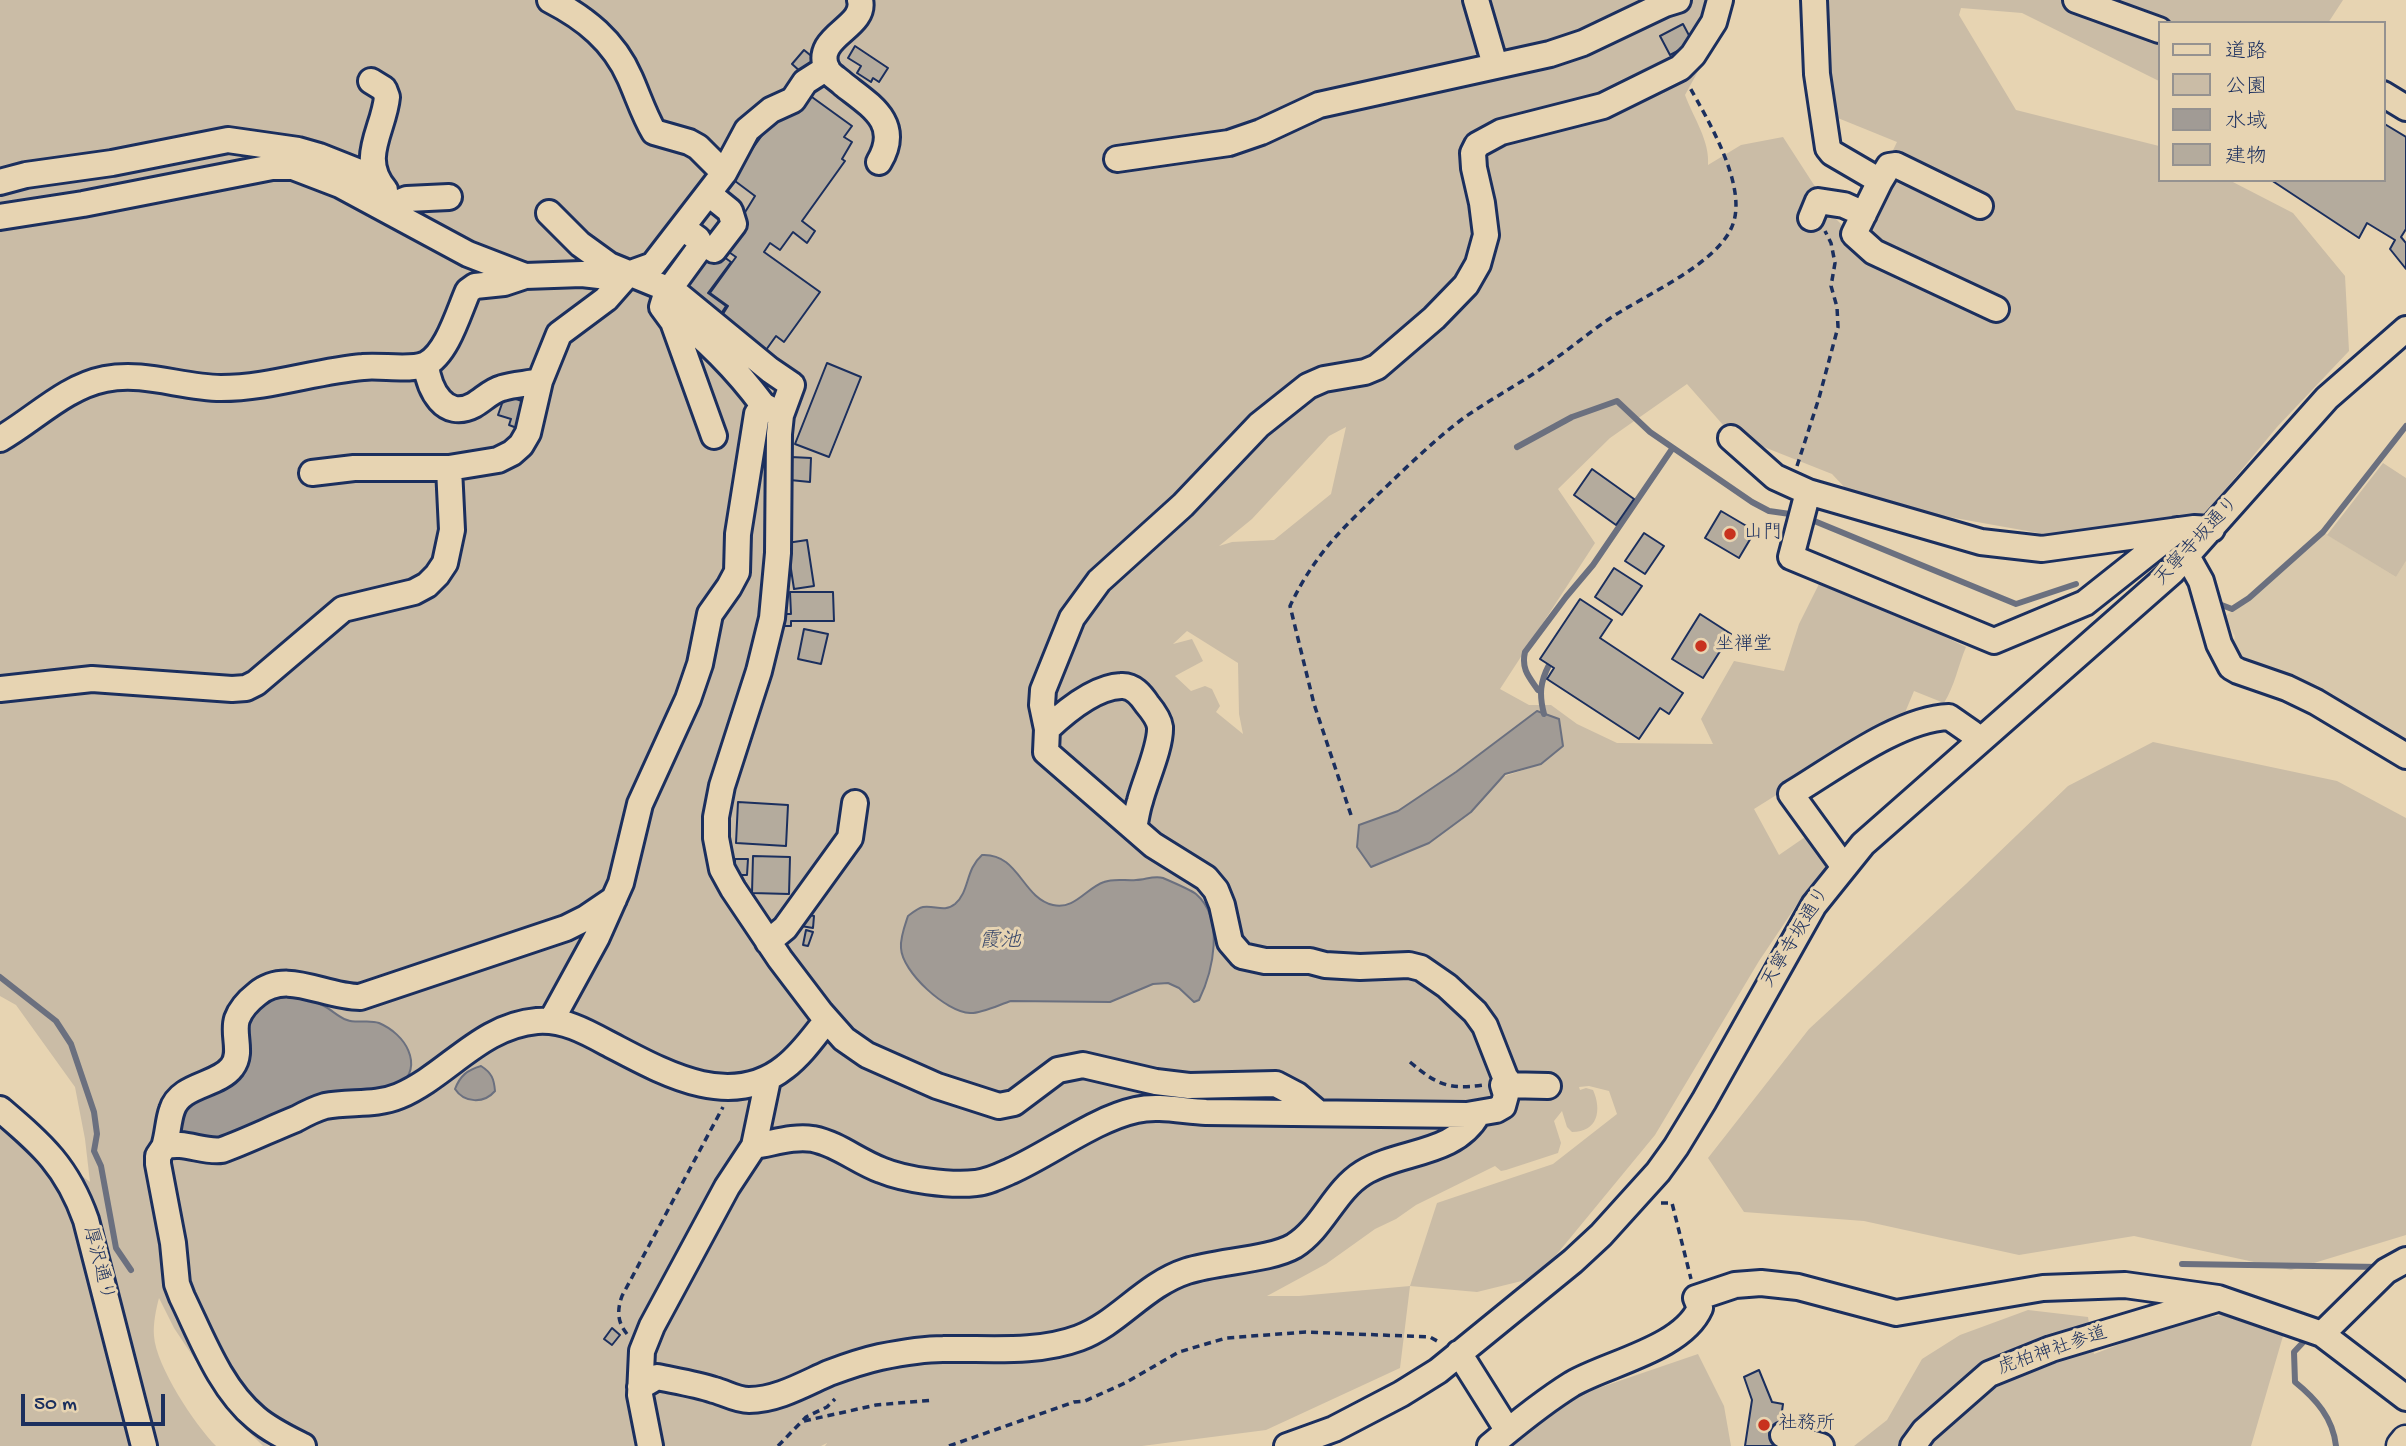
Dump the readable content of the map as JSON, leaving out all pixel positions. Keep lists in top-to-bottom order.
{
  "streets": {
    "street": ["天寧寺坂通り", "厚沢通り", "虎柏神社参道"]
  },
  "water": ["霞池"],
  "places": ["山門", "坐禅堂", "社務所"],
  "legend": [
    "道路",
    "公園",
    "水域",
    "建物"
  ],
  "scale_bar": "50 m"
}
